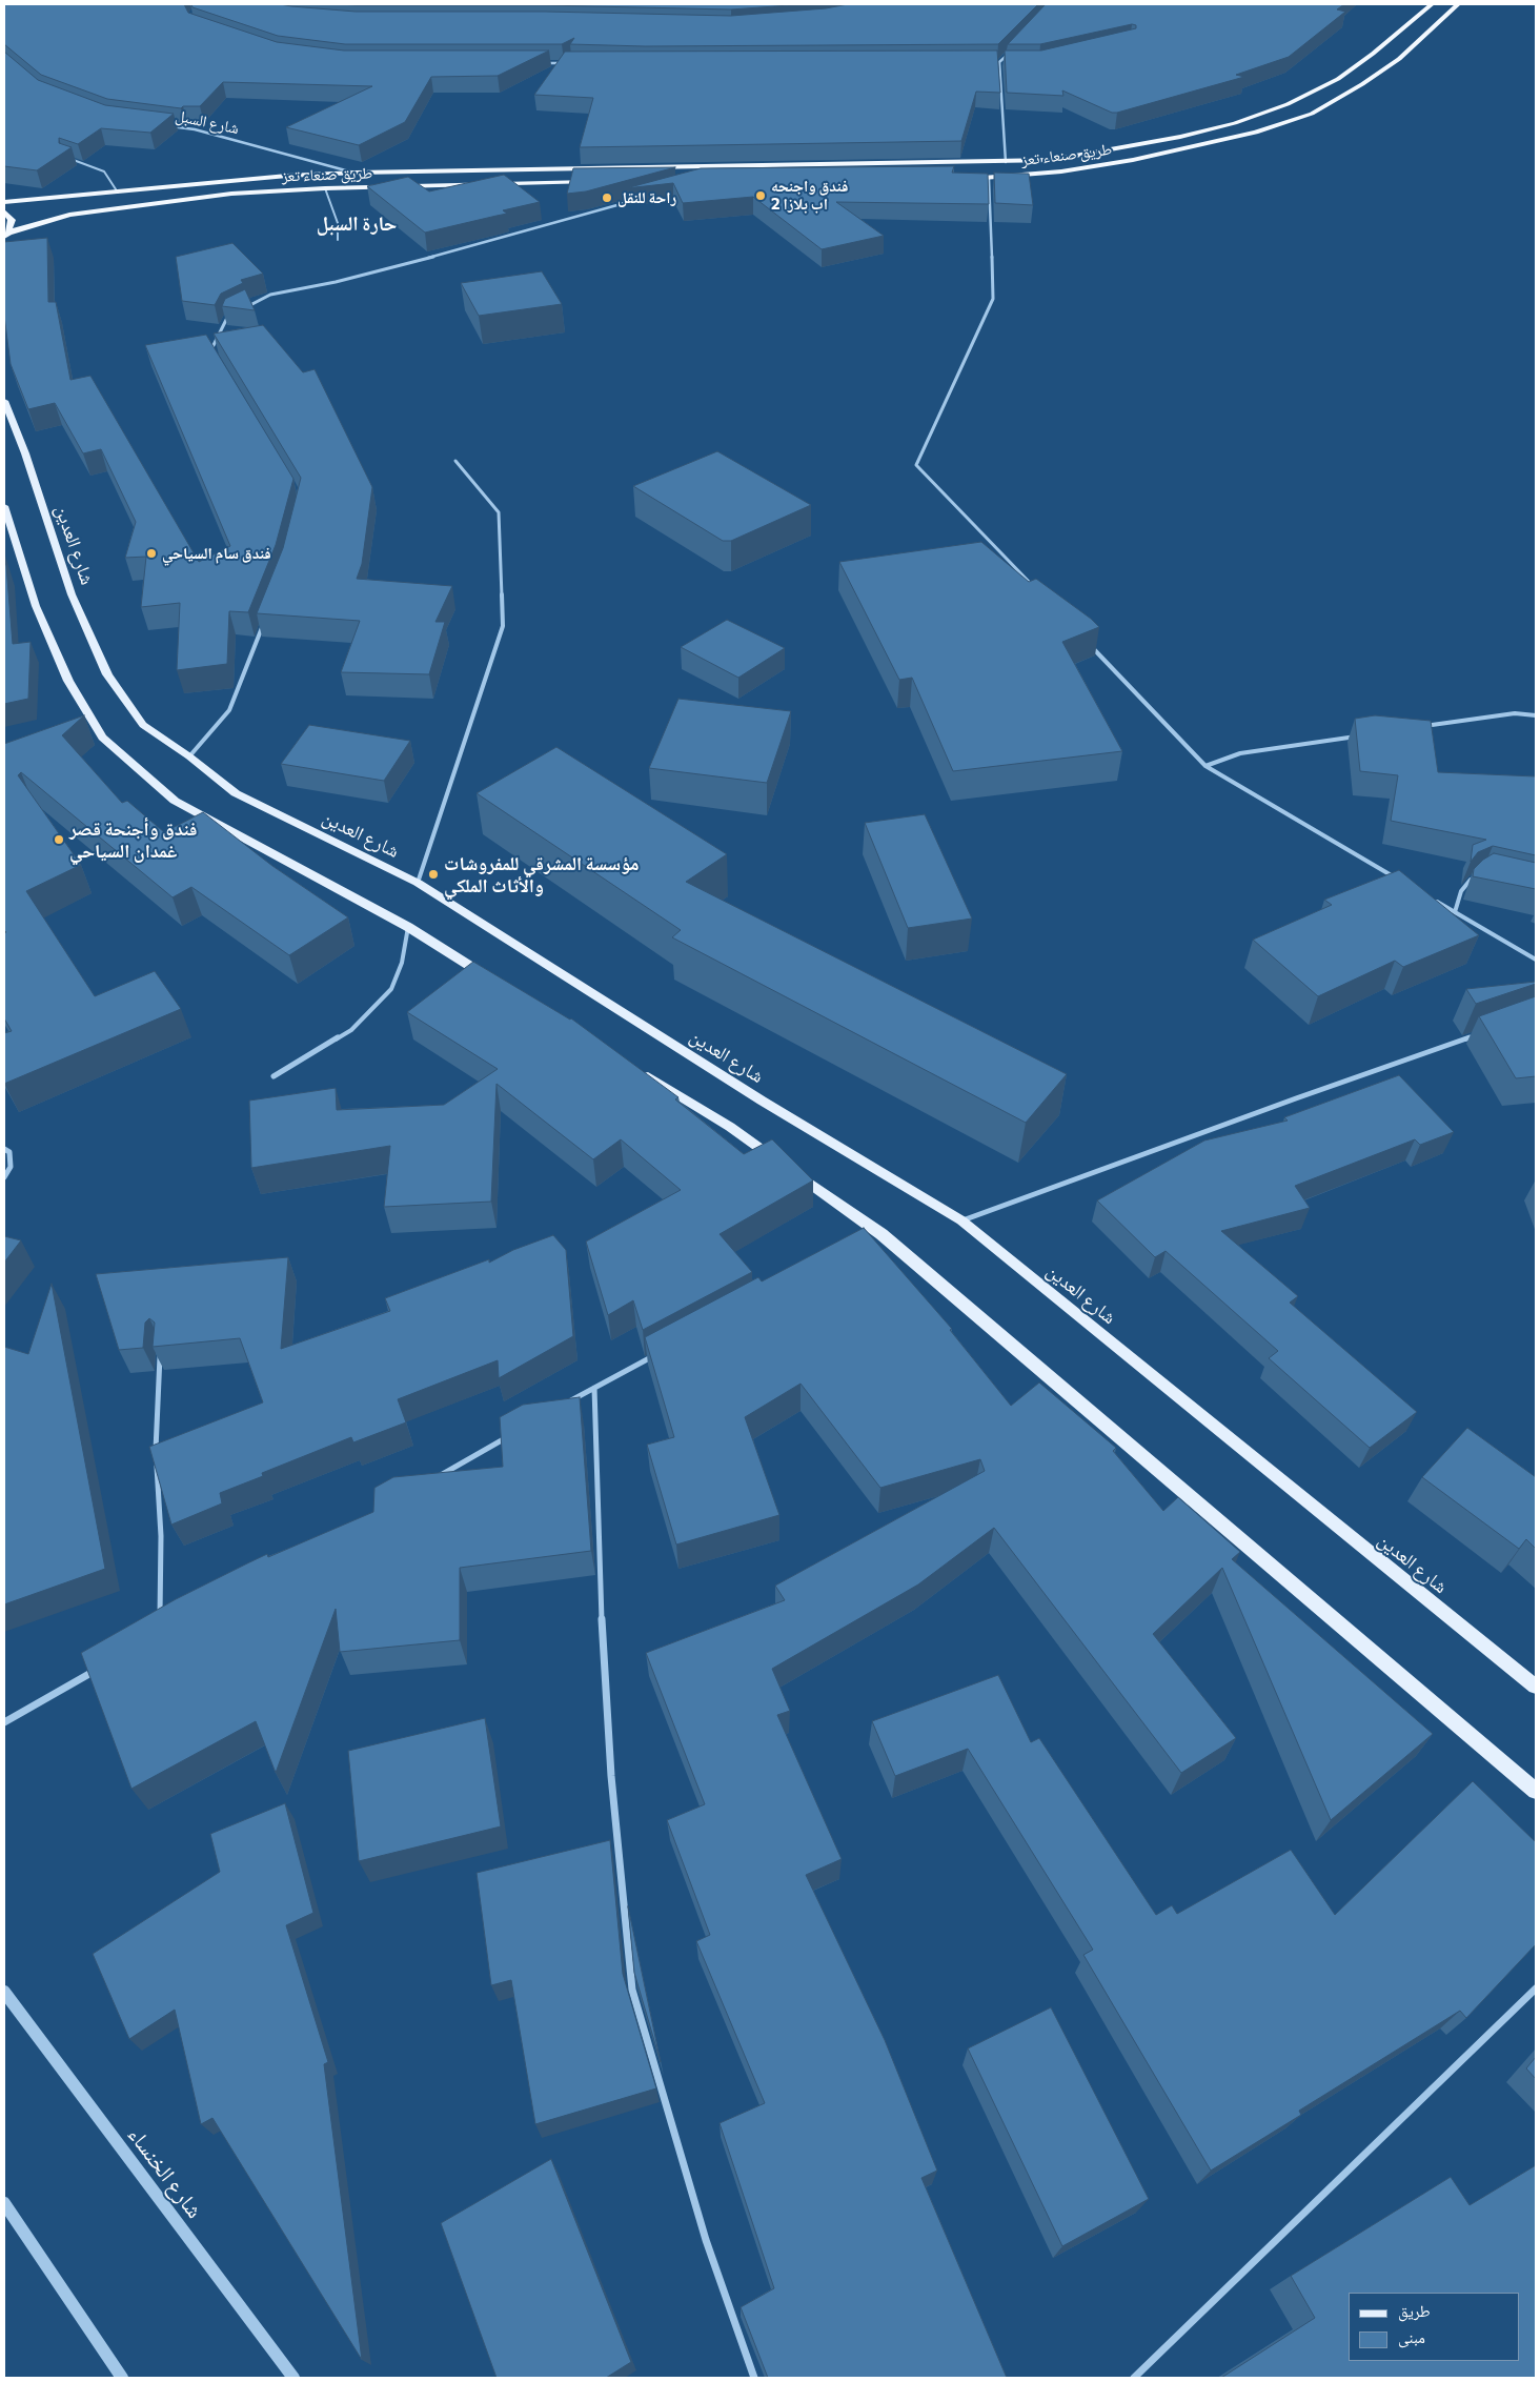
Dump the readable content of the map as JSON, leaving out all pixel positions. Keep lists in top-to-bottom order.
{
  "streets": {
    "highway": ["طريق صنعاء تعز"],
    "main road": ["شارع العدين"],
    "street": ["شارع السبل", "شارع الخنساء"]
  },
  "crossings": [
    ["شارع السبل", "طريق صنعاء تعز"]
  ],
  "districts": ["حارة السبل"],
  "places": [
    "فندق واجنحه اب بلازا 2",
    "راحة للنقل",
    "فندق سام السياحي",
    "فندق وأجنحة قصر غمدان السياحي",
    "مؤسسة المشرقي للمفروشات والأثاث الملكي"
  ],
  "legend": ["طريق", "مبنى"]
}
